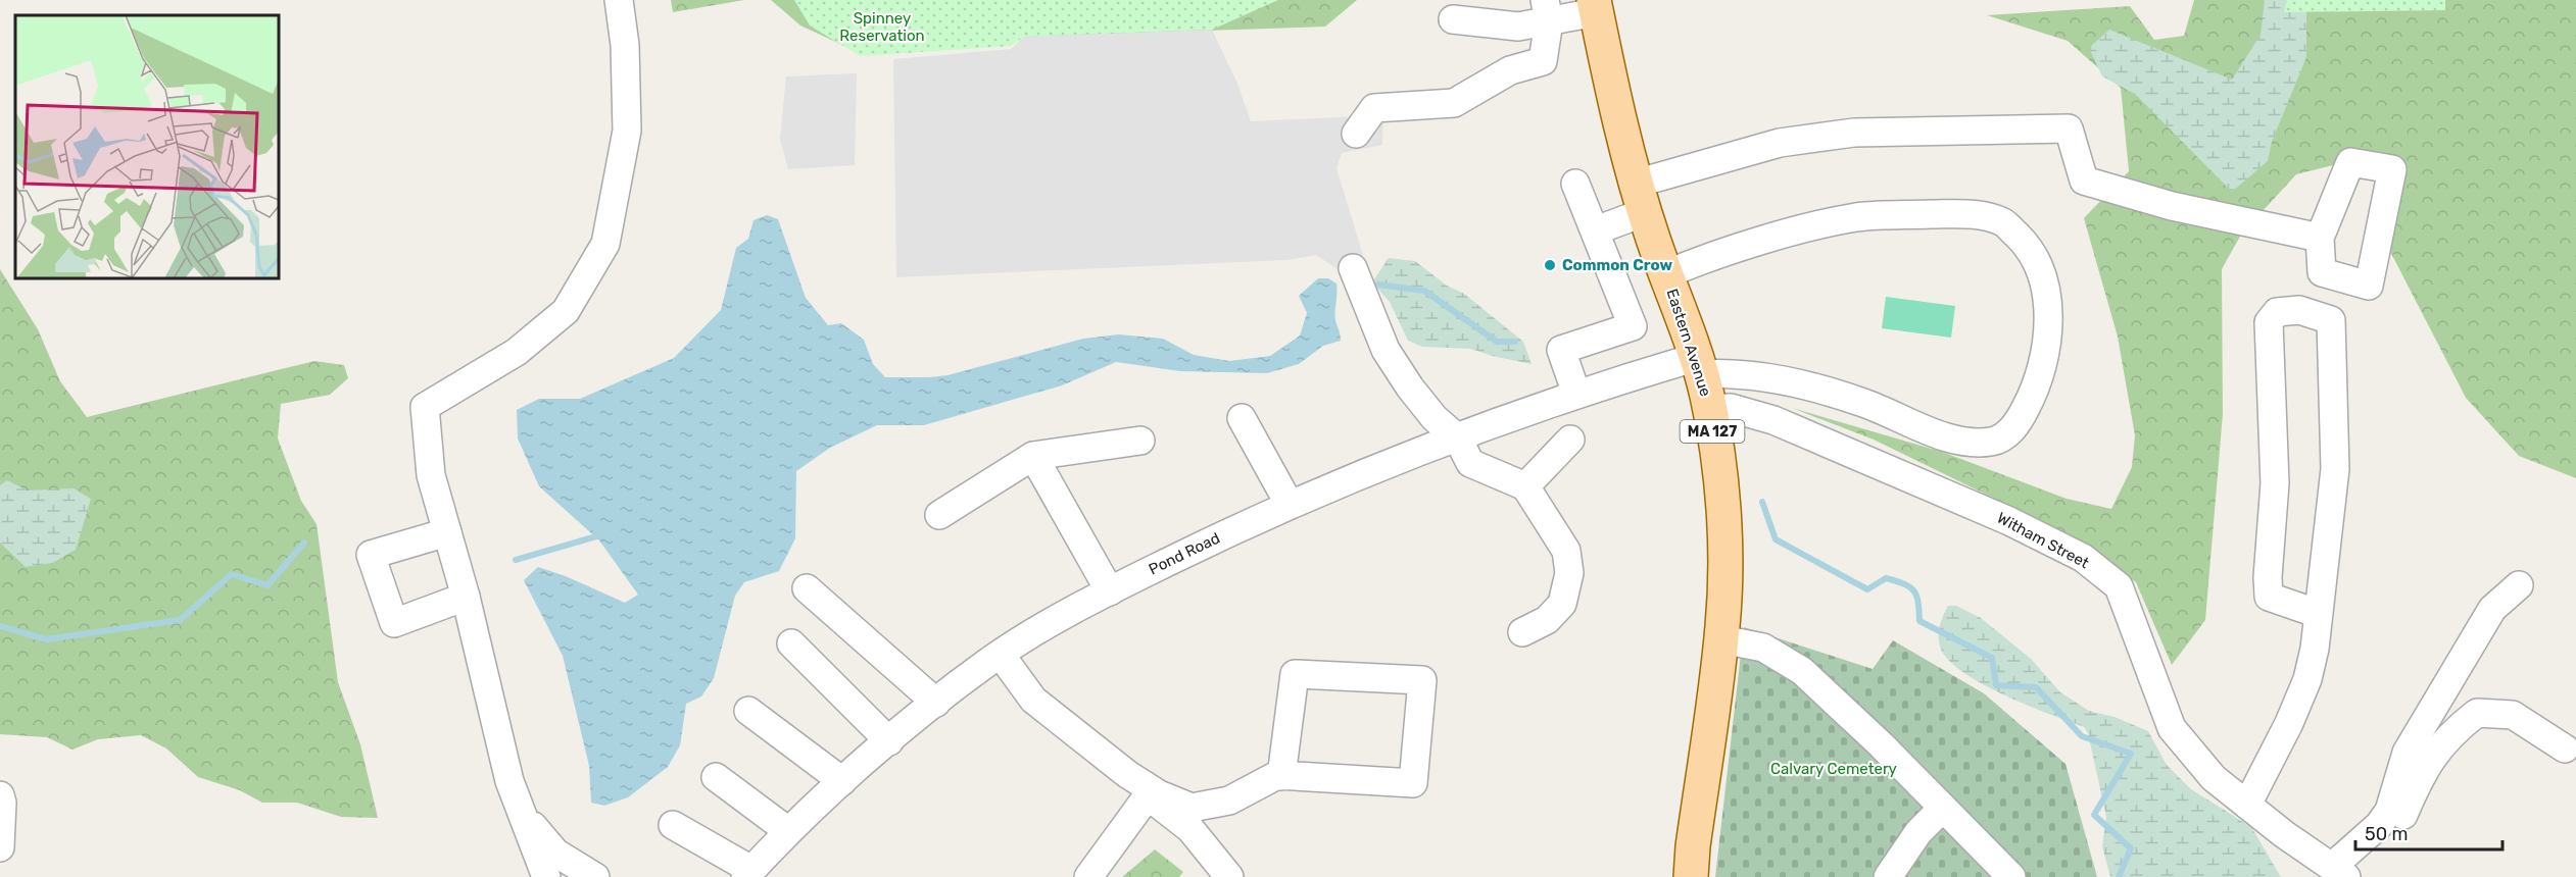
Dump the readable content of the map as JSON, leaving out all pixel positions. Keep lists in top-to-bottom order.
{
  "streets": {
    "main road": ["Eastern Avenue", "MA 127"],
    "street": ["Witham Street", "Pond Road"]
  },
  "crossings": [
    ["Eastern Avenue", "Witham Street"],
    ["Eastern Avenue", "Pond Road"]
  ],
  "parks": ["Spinney Reservation", "Calvary Cemetery"],
  "places": ["Common Crow"],
  "scale_bar": "50 m"
}
